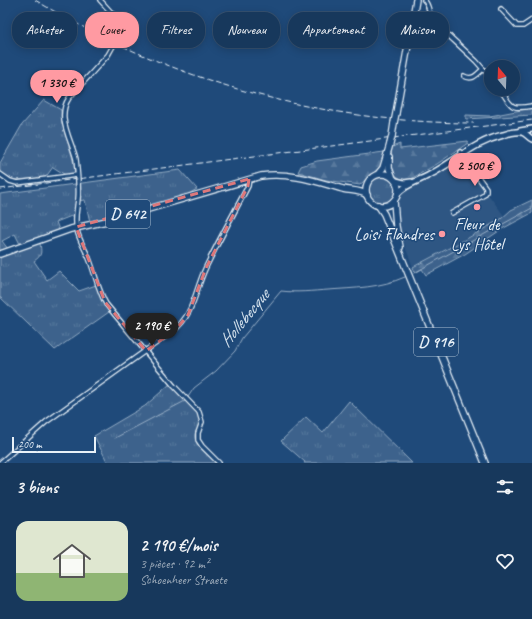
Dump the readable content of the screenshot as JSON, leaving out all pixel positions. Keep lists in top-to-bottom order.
{
  "streets": {
    "main road": ["D 642", "D 916"]
  },
  "crossings": [
    ["D 642", "D 916"]
  ],
  "water": ["Hollebecque"],
  "places": ["Fleur de Lys Hôtel", "Loisi Flandres"],
  "scale_bar": "200 m",
  "north": "top",
  "page": {
    "chip": [
      "Acheter",
      "Louer",
      "Filtres",
      "Nouveau",
      "Appartement",
      "Maison"
    ],
    "price": ["1 330 €", "2 500 €", "2 190 €"],
    "scale": "200 m",
    "heading": "3 biens",
    "list": [
      {
        "name": "2 190 €/mois",
        "note": "3 pièces · 92 m² · Schoenheer Straete"
      }
    ]
  }
}
